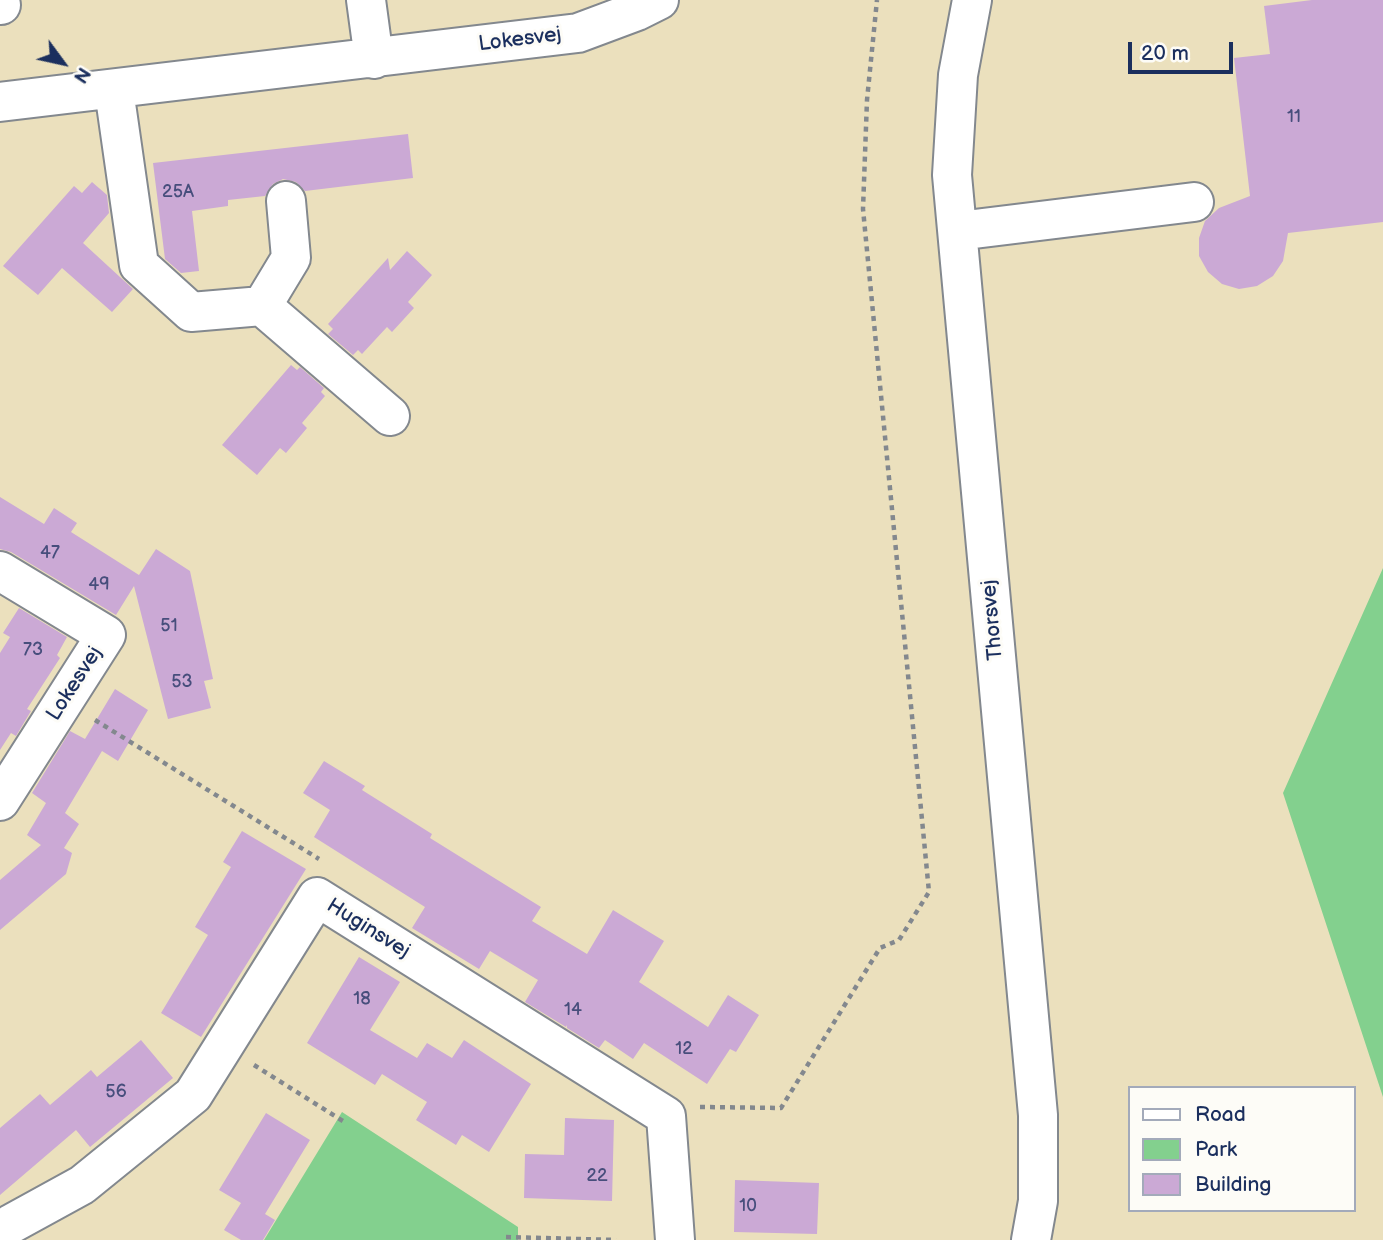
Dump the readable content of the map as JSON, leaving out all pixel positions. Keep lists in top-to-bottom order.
{
  "streets": {
    "street": ["Lokesvej", "Thorsvej", "Huginsvej"]
  },
  "house_numbers": [
    "11",
    "25A",
    "47",
    "49",
    "51",
    "73",
    "53",
    "18",
    "14",
    "12",
    "56",
    "22",
    "10"
  ],
  "legend": ["Road", "Park", "Building"],
  "scale_bar": "20 m",
  "north": "bottom right"
}
